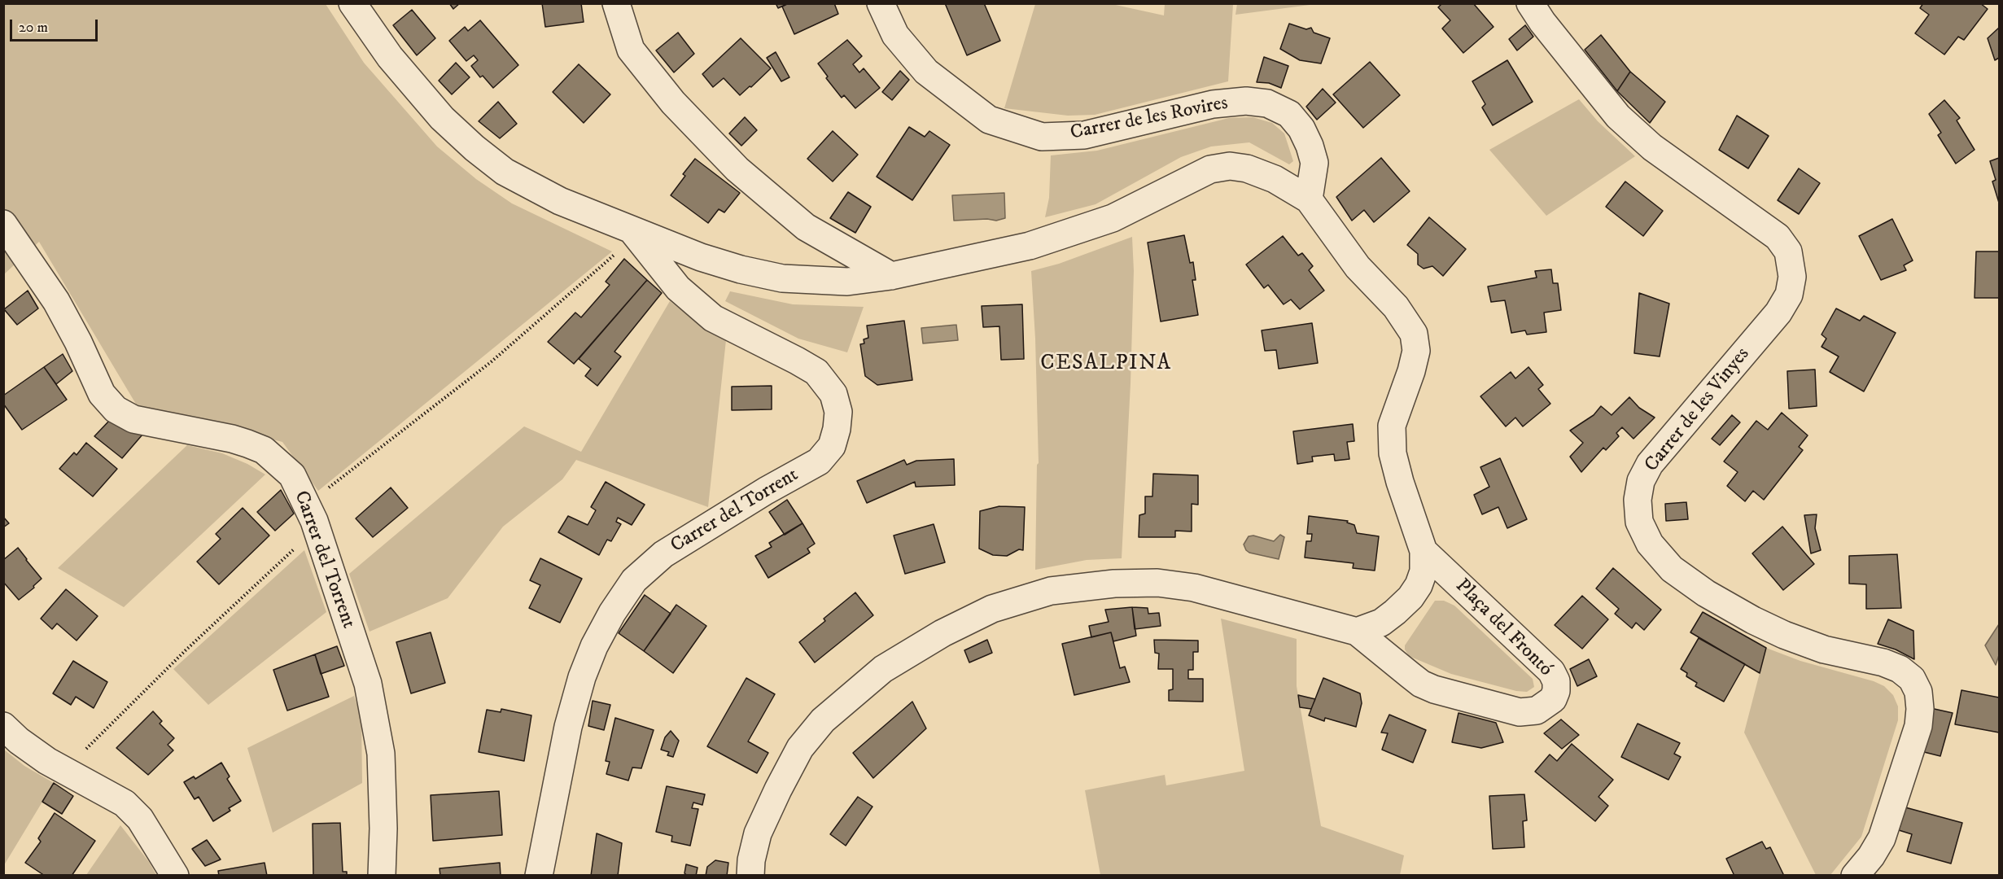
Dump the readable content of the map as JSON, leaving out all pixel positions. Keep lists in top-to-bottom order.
{
  "streets": {
    "street": [
      "Carrer de les Rovires",
      "Carrer de les Vinyes",
      "Carrer del Torrent",
      "Plaça del Frontó"
    ]
  },
  "districts": ["CESALPINA"],
  "scale_bar": "20 m"
}
